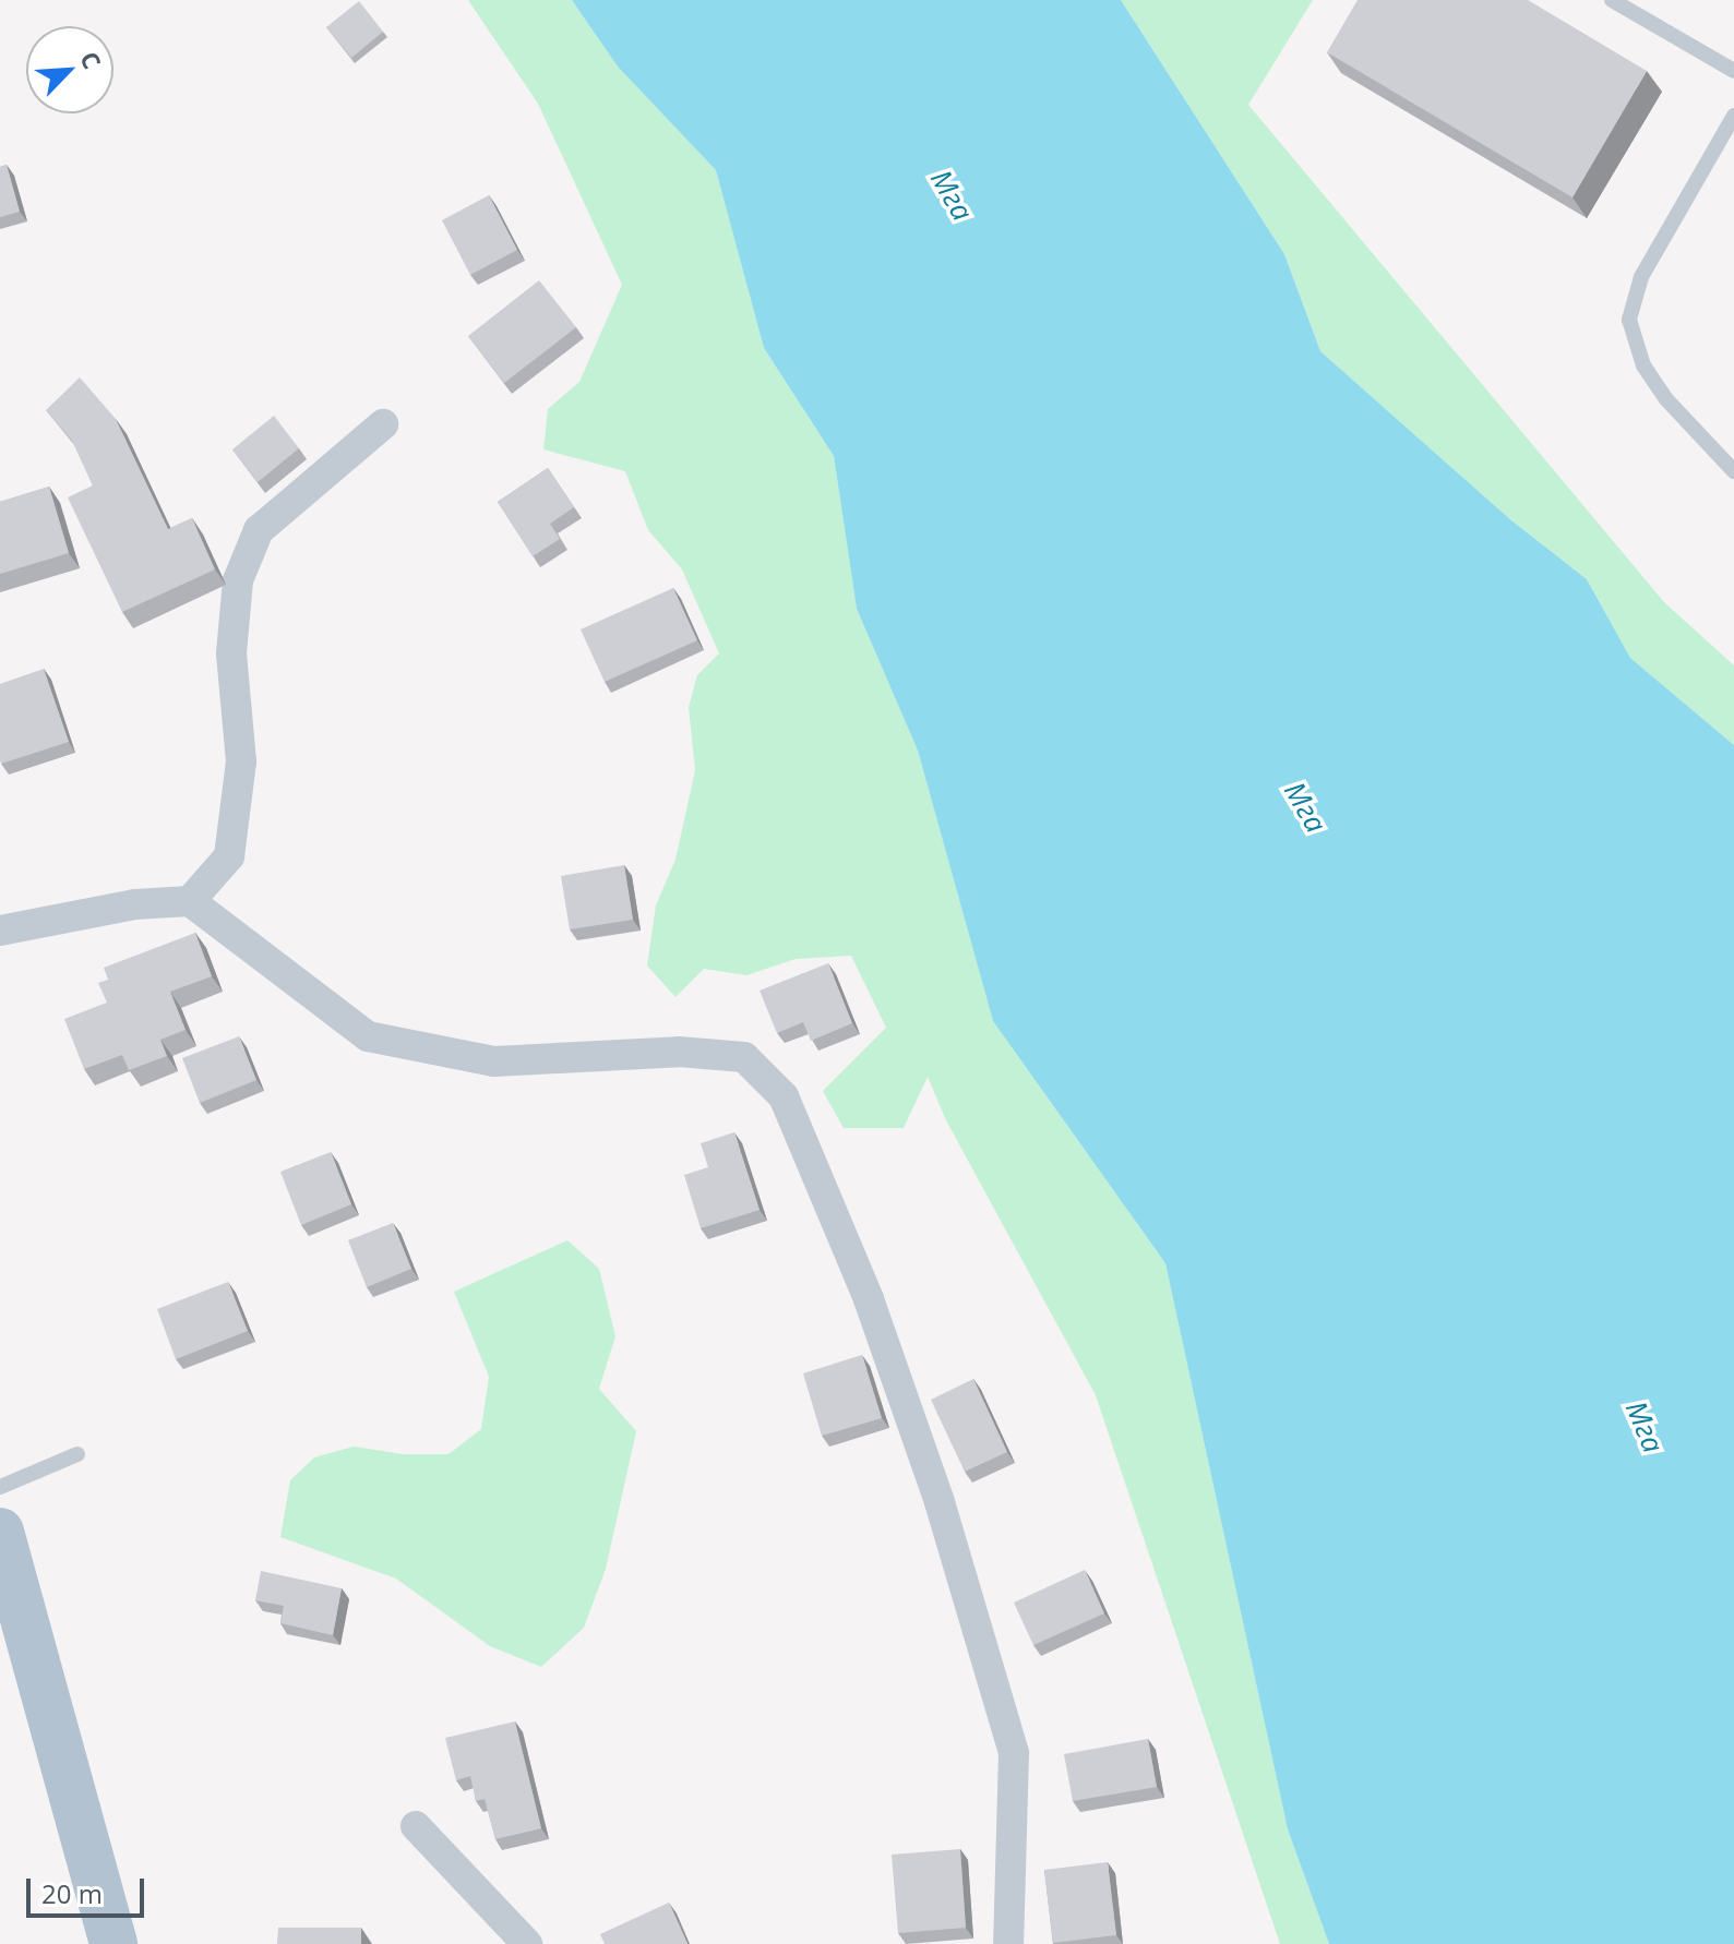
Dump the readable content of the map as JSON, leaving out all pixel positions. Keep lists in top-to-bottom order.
{
  "water": ["Мга"],
  "scale_bar": "20 m",
  "north": "top right"
}
